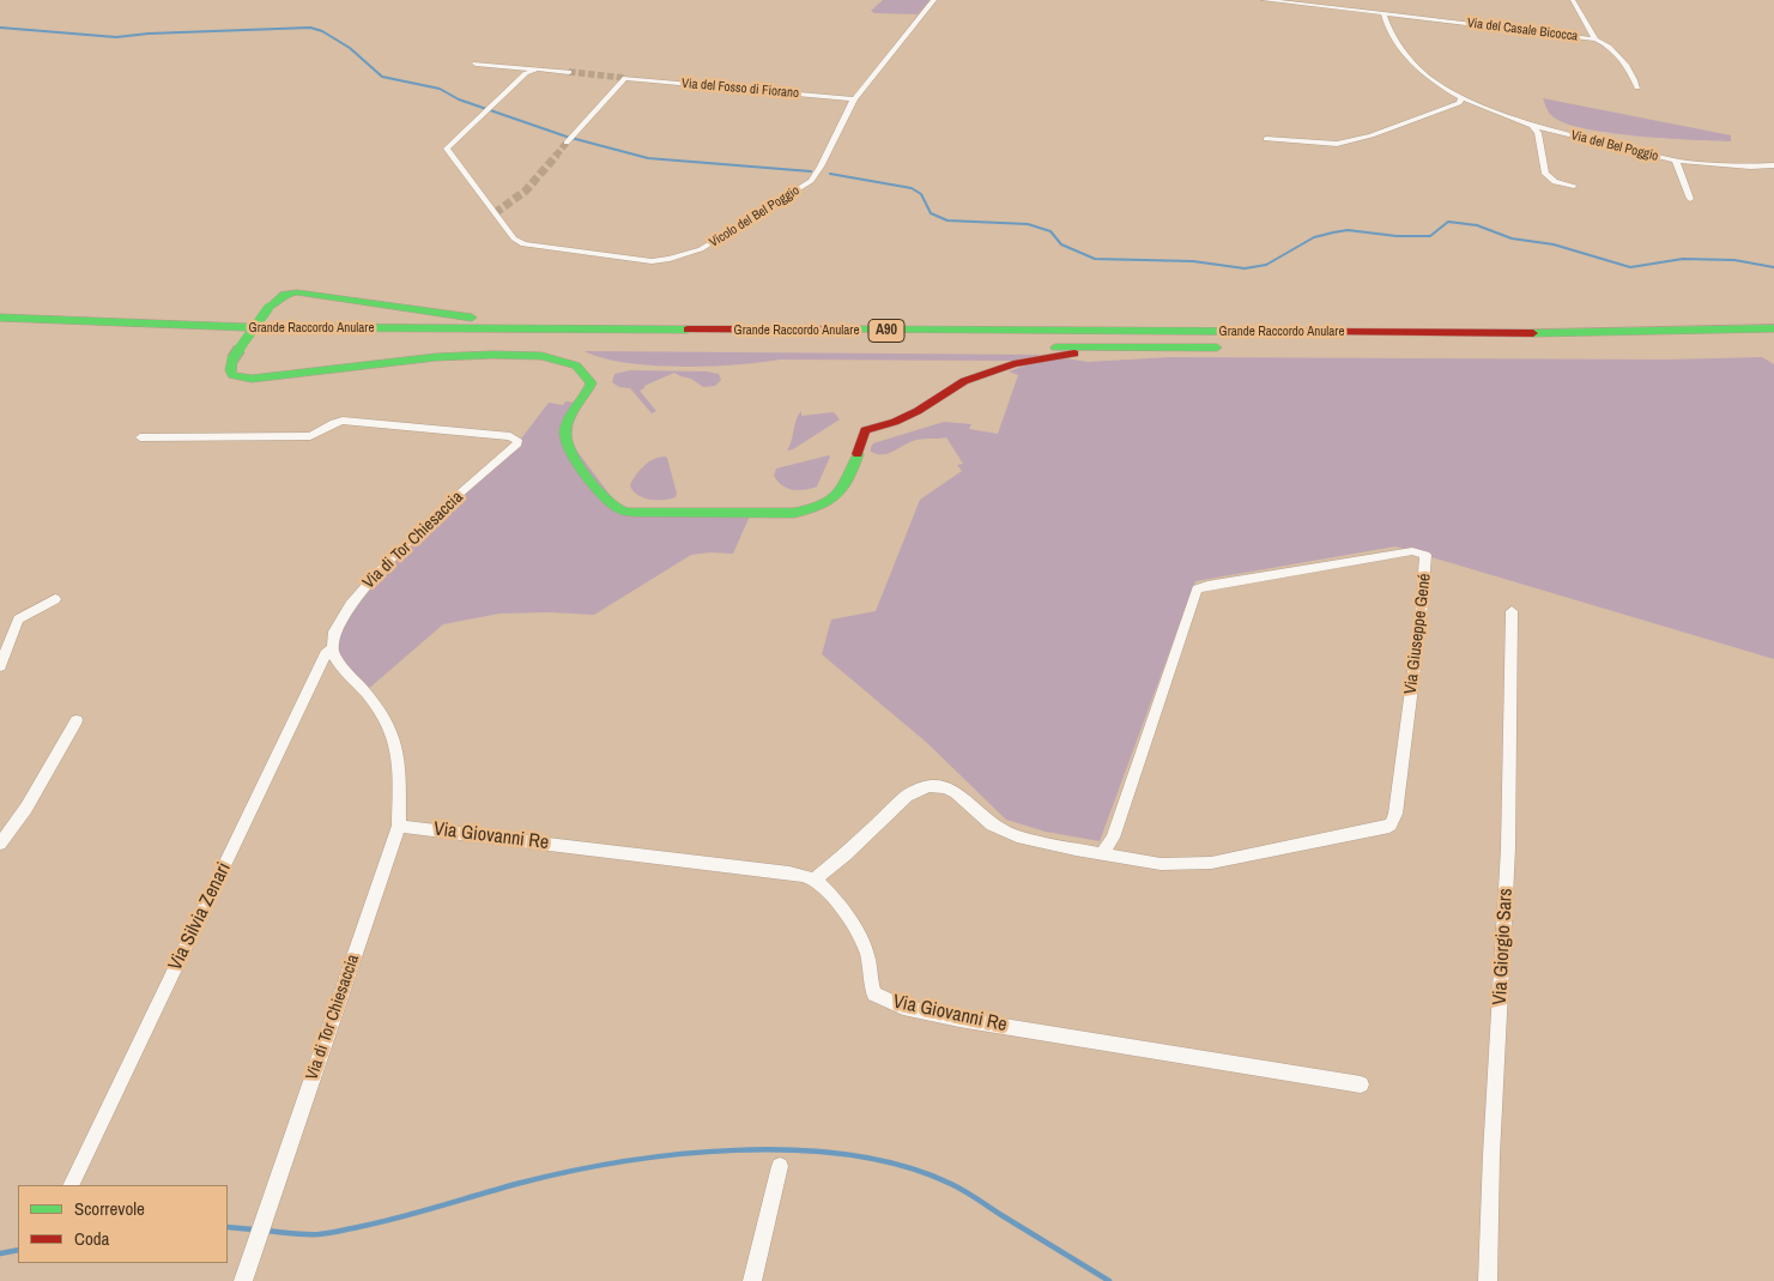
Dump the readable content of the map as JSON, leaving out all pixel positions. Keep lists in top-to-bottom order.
{
  "streets": {
    "highway": ["Grande Raccordo Anulare", "A90"],
    "street": [
      "Via del Casale Bicocca",
      "Via del Fosso di Fiorano",
      "Via del Bel Poggio",
      "Vicolo del Bel Poggio",
      "Via di Tor Chiesaccia",
      "Via Giuseppe Gené",
      "Via Giovanni Re",
      "Via Silvia Zenari",
      "Via Giorgio Sars"
    ]
  },
  "crossings": [
    ["Via del Casale Bicocca", "Via del Bel Poggio"],
    ["Via del Fosso di Fiorano", "Vicolo del Bel Poggio"],
    ["Via di Tor Chiesaccia", "Via Giovanni Re"],
    ["Via di Tor Chiesaccia", "Via Silvia Zenari"],
    ["Via Giuseppe Gené", "Via Giovanni Re"]
  ],
  "legend": ["Scorrevole", "Coda"]
}
